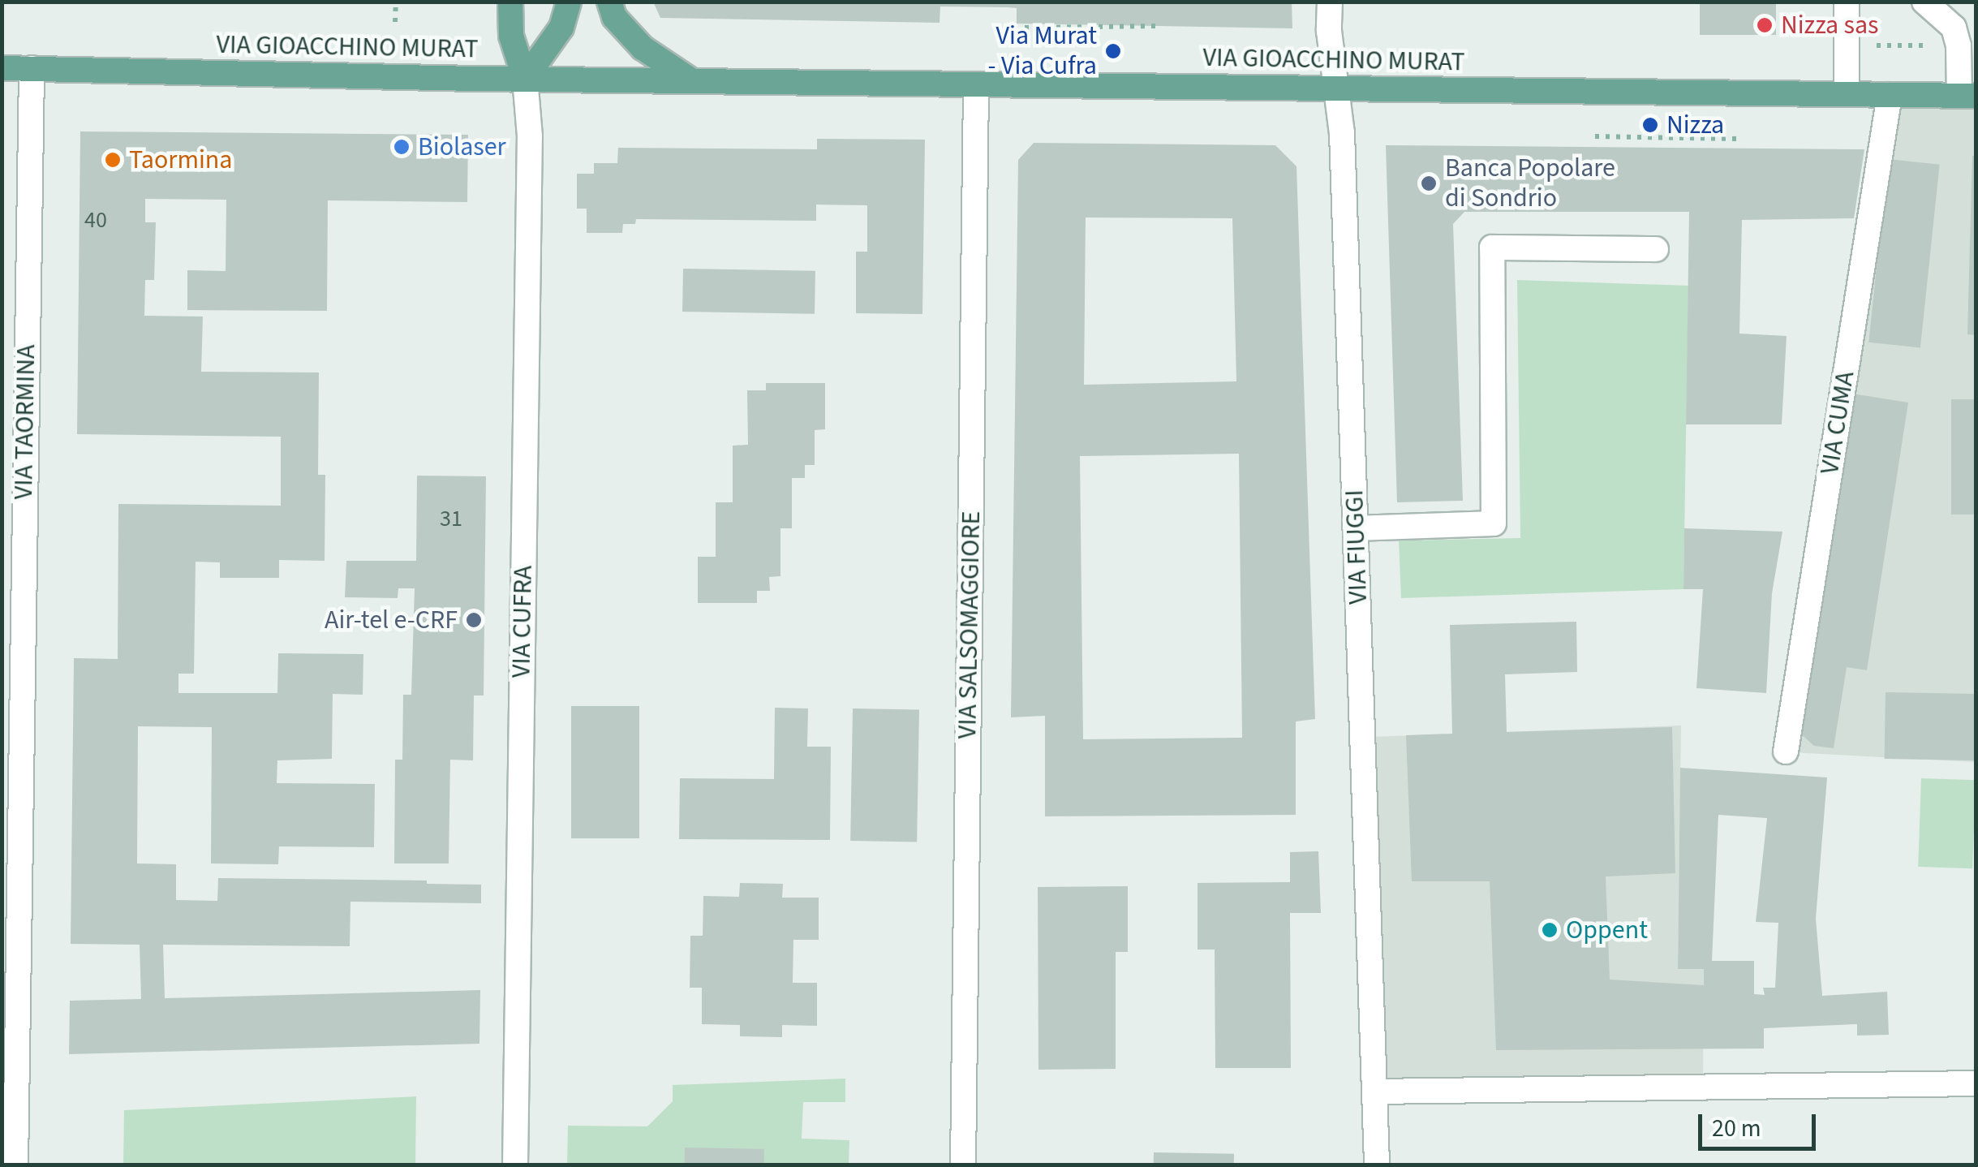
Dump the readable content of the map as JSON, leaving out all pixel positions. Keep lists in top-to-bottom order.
{
  "streets": {
    "main road": ["VIA GIOACCHINO MURAT"],
    "street": [
      "VIA TAORMINA",
      "VIA CUMA",
      "VIA FIUGGI",
      "VIA CUFRA",
      "VIA SALSOMAGGIORE"
    ]
  },
  "crossings": [
    ["VIA GIOACCHINO MURAT", "VIA TAORMINA"],
    ["VIA GIOACCHINO MURAT", "VIA CUMA"],
    ["VIA GIOACCHINO MURAT", "VIA FIUGGI"],
    ["VIA GIOACCHINO MURAT", "VIA CUFRA"],
    ["VIA GIOACCHINO MURAT", "VIA SALSOMAGGIORE"]
  ],
  "places": [
    "Nizza sas",
    "Via Murat - Via Cufra",
    "Nizza",
    "Biolaser",
    "Taormina",
    "Banca Popolare di Sondrio",
    "Air-tel e-CRF",
    "Oppent"
  ],
  "house_numbers": ["40", "31"],
  "scale_bar": "20 m"
}
